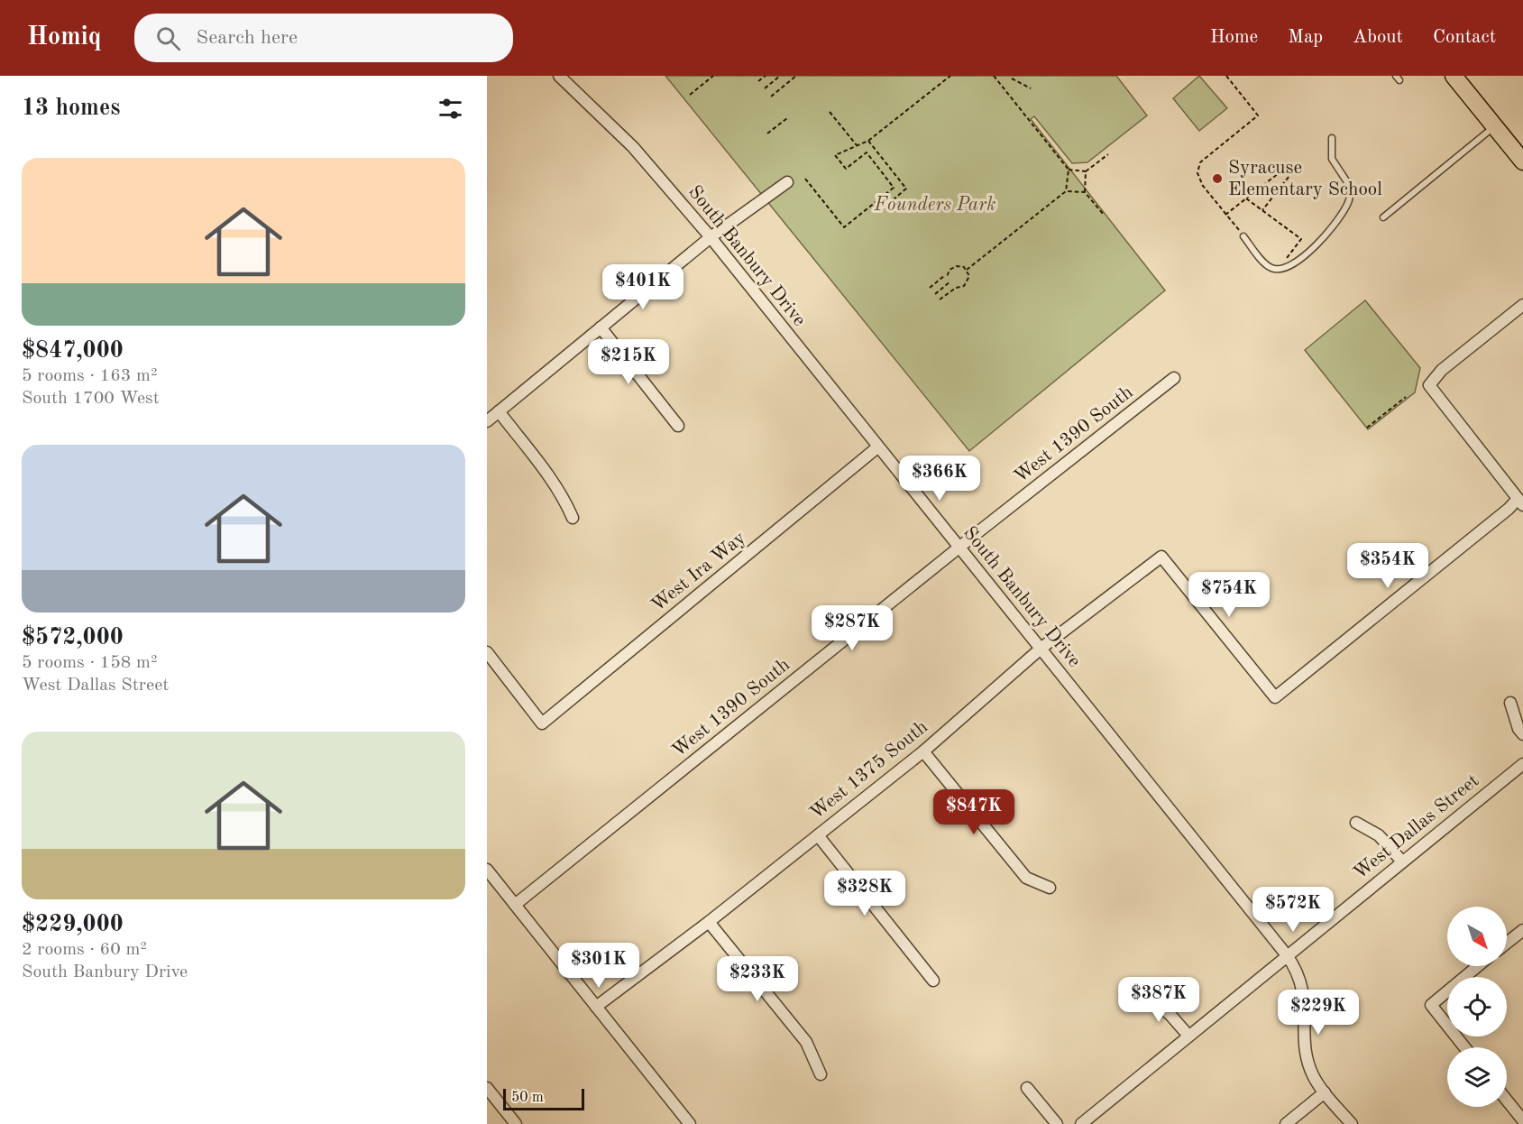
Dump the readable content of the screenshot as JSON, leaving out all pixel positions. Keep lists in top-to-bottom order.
{
  "streets": {
    "street": [
      "South Banbury Drive",
      "West 1390 South",
      "West Ira Way",
      "West 1375 South",
      "West Dallas Street"
    ]
  },
  "crossings": [
    ["South Banbury Drive", "West 1390 South"],
    ["South Banbury Drive", "West Ira Way"],
    ["South Banbury Drive", "West 1375 South"],
    ["South Banbury Drive", "West Dallas Street"]
  ],
  "parks": ["Founders Park"],
  "places": ["Syracuse Elementary School"],
  "scale_bar": "50 m",
  "north": "bottom right",
  "page": {
    "header": "Homiq",
    "search": "Search here",
    "nav": [
      "Home",
      "Map",
      "About",
      "Contact"
    ],
    "heading": "13 homes",
    "list": [
      {
        "name": "$847,000",
        "note": "5 rooms · 163 m² · South 1700 West"
      },
      {
        "name": "$572,000",
        "note": "5 rooms · 158 m² · West Dallas Street"
      },
      {
        "name": "$229,000",
        "note": "2 rooms · 60 m² · South Banbury Drive"
      }
    ],
    "price": [
      "$401K",
      "$215K",
      "$366K",
      "$354K",
      "$754K",
      "$287K",
      "$847K",
      "$328K",
      "$572K",
      "$301K",
      "$233K",
      "$387K",
      "$229K"
    ],
    "scale": "50 m"
  }
}
